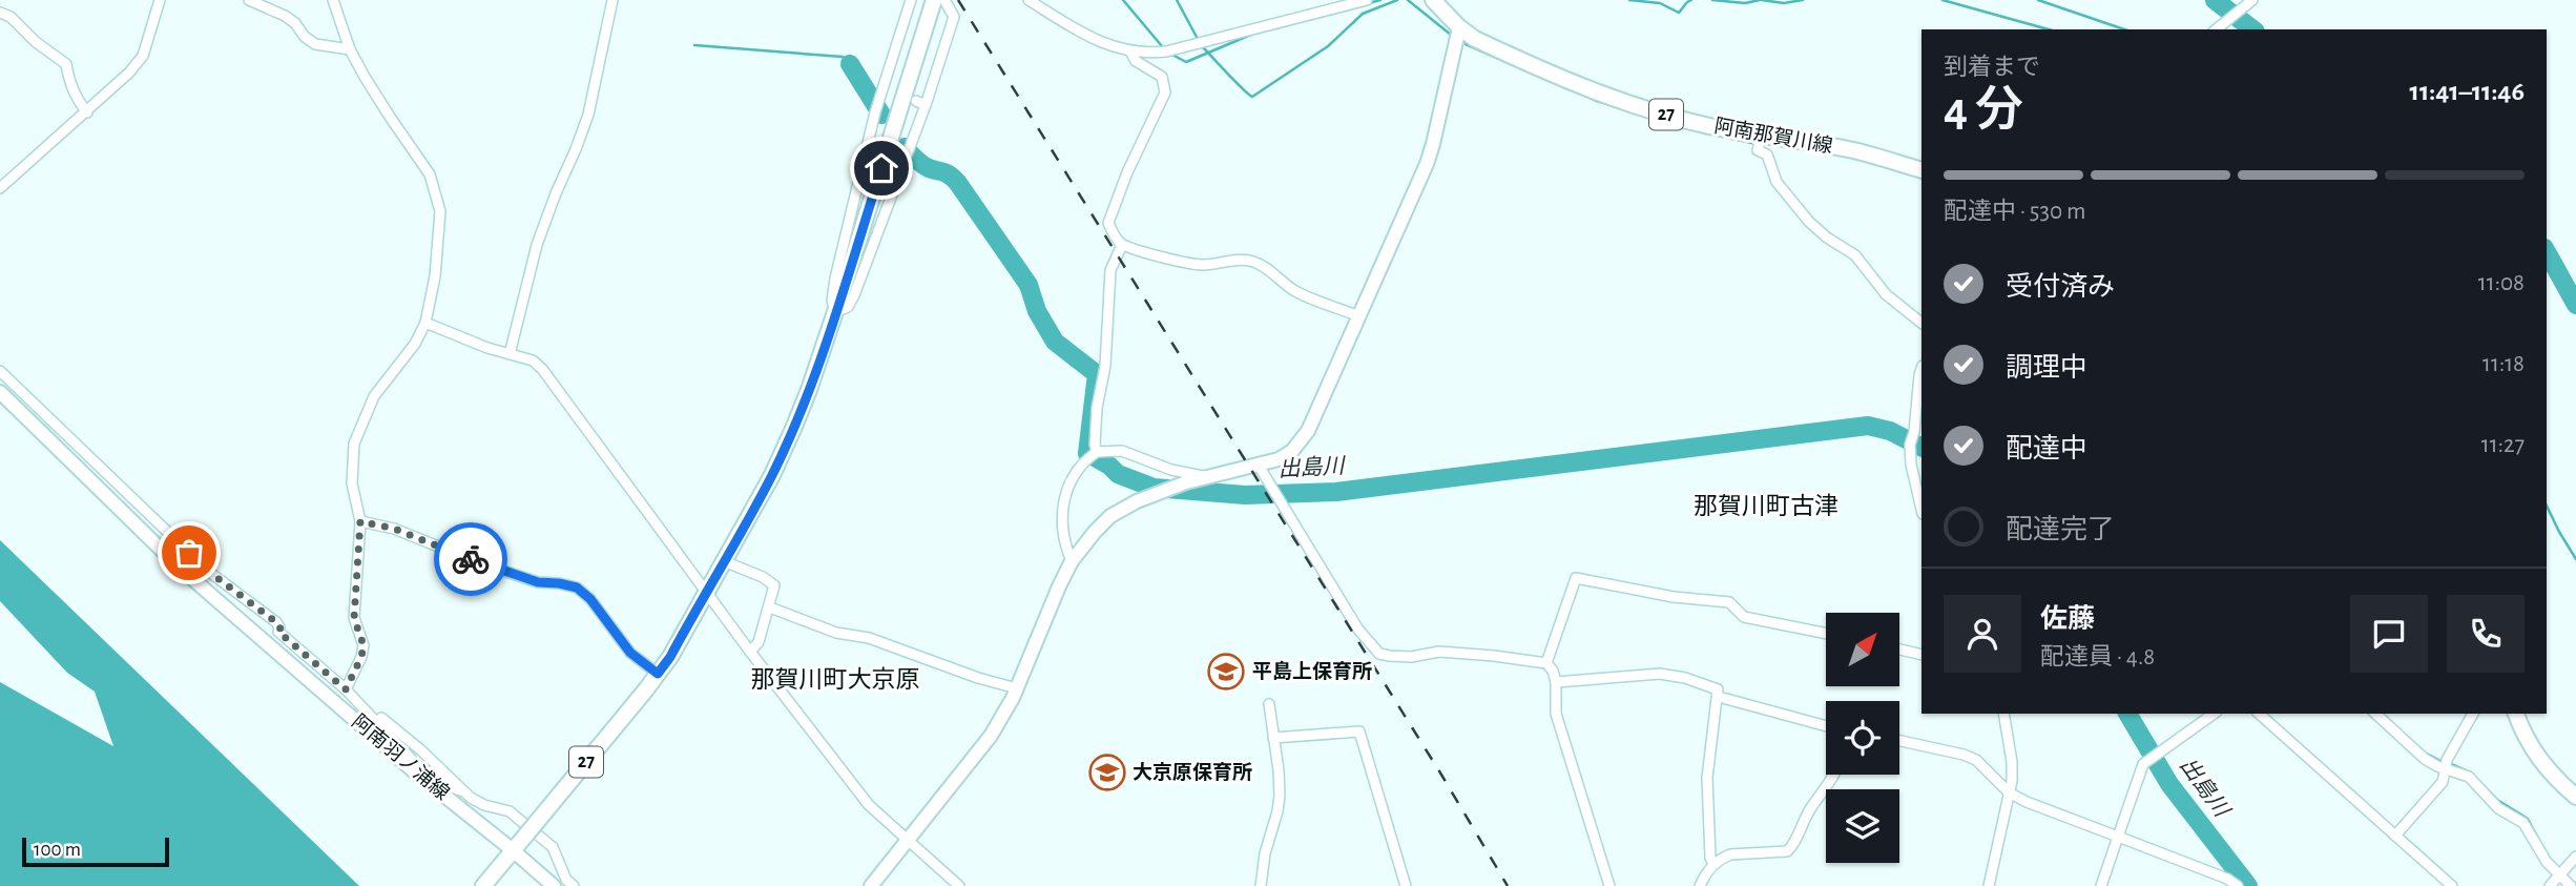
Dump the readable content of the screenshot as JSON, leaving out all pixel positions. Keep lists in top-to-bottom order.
{
  "streets": {
    "main road": ["27", "阿南那賀川線"],
    "street": ["阿南羽ノ浦線"]
  },
  "crossings": [
    ["27", "阿南羽ノ浦線"]
  ],
  "districts": ["那賀川町古津", "那賀川町大京原"],
  "water": ["出島川"],
  "places": {
    "school or university": ["平島上保育所", "大京原保育所"]
  },
  "scale_bar": "100 m",
  "north": "top right",
  "page": {
    "heading": ["4 分", "到着まで", "11:41–11:46"],
    "panel": ["佐藤", "配達員 · 4.8"],
    "bar": "配達中 · 530 m",
    "list": [
      ["受付済み", "11:08"],
      ["調理中", "11:18"],
      ["配達中", "11:27"],
      "配達完了"
    ],
    "scale": "100 m"
  }
}
